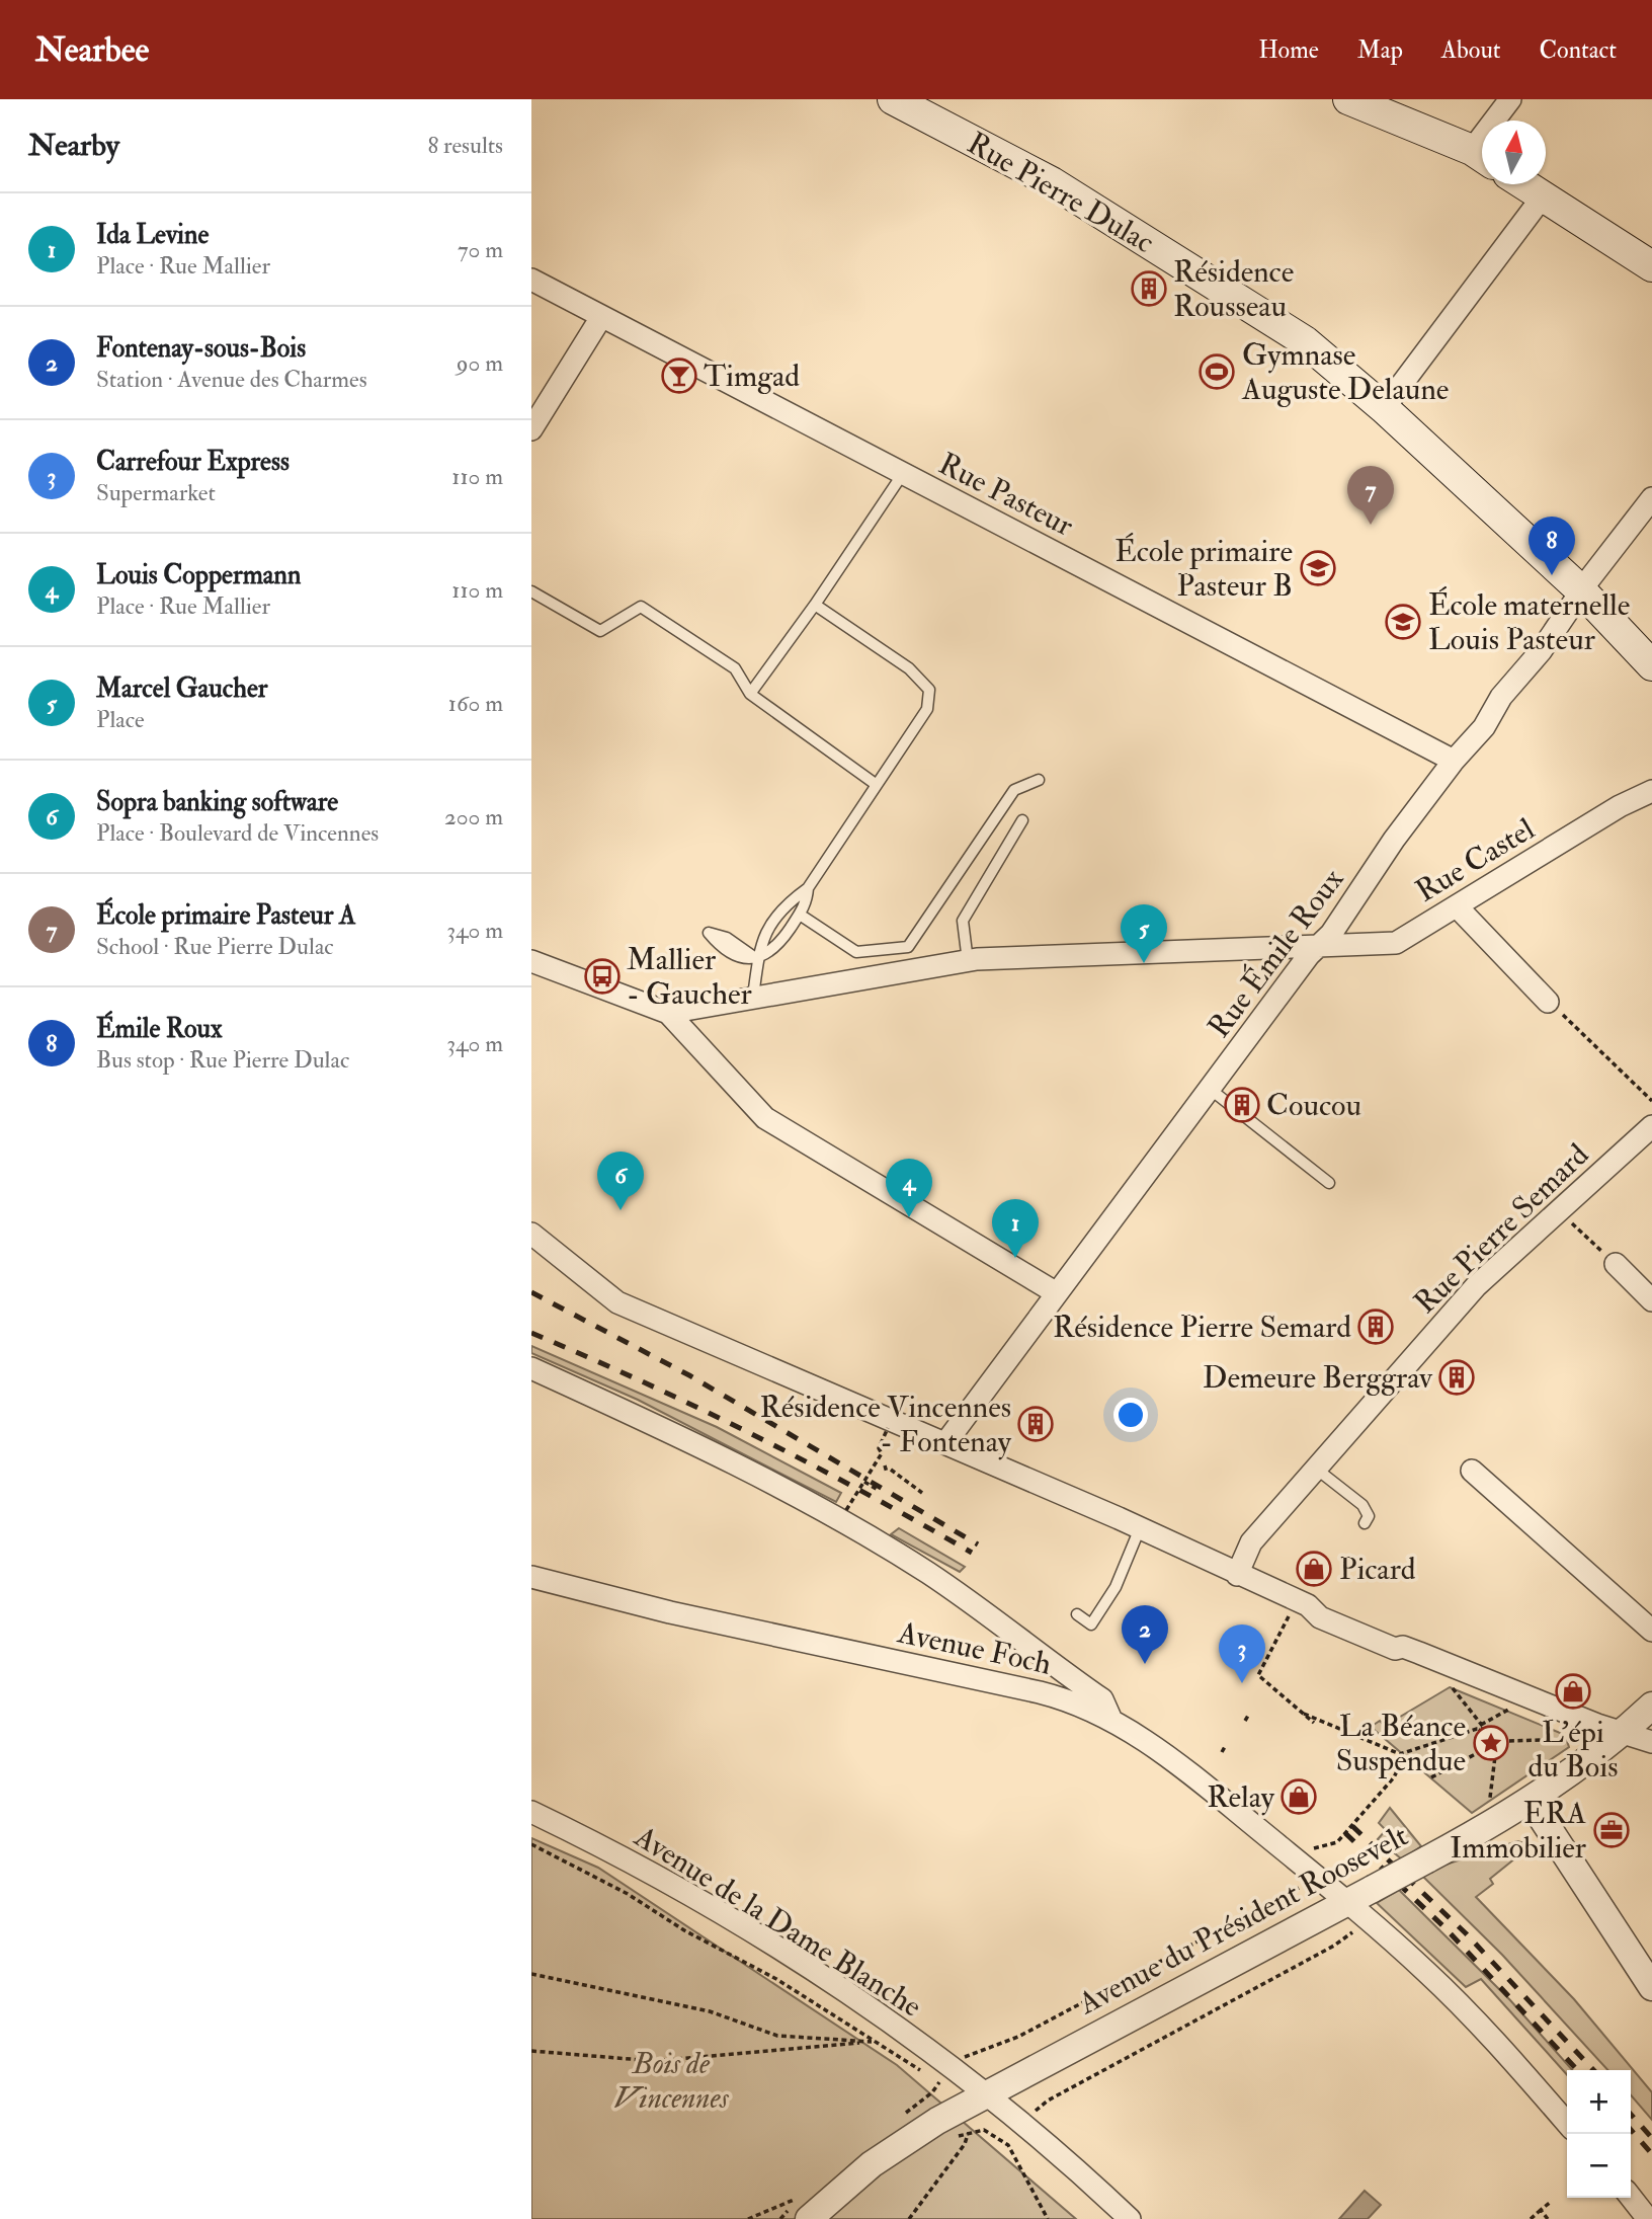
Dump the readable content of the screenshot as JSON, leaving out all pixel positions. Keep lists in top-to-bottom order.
{
  "streets": {
    "main road": ["Rue Pierre Dulac"],
    "street": [
      "Rue Pasteur",
      "Rue Castel",
      "Rue Émile Roux",
      "Rue Pierre Semard",
      "Avenue Foch",
      "Avenue du Président Roosevelt",
      "Avenue de la Dame Blanche"
    ]
  },
  "crossings": [
    ["Rue Pierre Dulac", "Rue Émile Roux"],
    ["Rue Pasteur", "Rue Émile Roux"],
    ["Rue Castel", "Rue Émile Roux"],
    ["Avenue Foch", "Avenue du Président Roosevelt"],
    ["Avenue du Président Roosevelt", "Avenue de la Dame Blanche"]
  ],
  "parks": ["Bois de Vincennes"],
  "places": {
    "building": [
      "Résidence Rousseau",
      "Coucou",
      "Résidence Pierre Semard",
      "Demeure Berggrav",
      "Résidence Vincennes - Fontenay"
    ],
    "sports": ["Gymnase Auguste Delaune"],
    "bar": ["Timgad"],
    "school or university": ["École primaire Pasteur B", "École maternelle Louis Pasteur"],
    "bus stop": ["Mallier - Gaucher"],
    "shop": ["Picard", "L'épi du Bois", "Relay"],
    "place": ["La Béance Suspendue"],
    "office": ["ERA Immobilier"]
  },
  "north": "top",
  "page": {
    "header": "Nearbee",
    "nav": [
      "Home",
      "Map",
      "About",
      "Contact"
    ],
    "heading": ["Nearby", "8 results"],
    "list": [
      {
        "mark": "1",
        "name": "Ida Levine",
        "note": "Place · Rue Mallier",
        "value": "70 m"
      },
      {
        "mark": "2",
        "name": "Fontenay-sous-Bois",
        "note": "Station · Avenue des Charmes",
        "value": "90 m"
      },
      {
        "mark": "3",
        "name": "Carrefour Express",
        "note": "Supermarket",
        "value": "110 m"
      },
      {
        "mark": "4",
        "name": "Louis Coppermann",
        "note": "Place · Rue Mallier",
        "value": "110 m"
      },
      {
        "mark": "5",
        "name": "Marcel Gaucher",
        "note": "Place",
        "value": "160 m"
      },
      {
        "mark": "6",
        "name": "Sopra banking software",
        "note": "Place · Boulevard de Vincennes",
        "value": "200 m"
      },
      {
        "mark": "7",
        "name": "École primaire Pasteur A",
        "note": "School · Rue Pierre Dulac",
        "value": "340 m"
      },
      {
        "mark": "8",
        "name": "Émile Roux",
        "note": "Bus stop · Rue Pierre Dulac",
        "value": "340 m"
      }
    ],
    "pins": [
      "7",
      "8",
      "5",
      "6",
      "4",
      "1",
      "2",
      "3"
    ],
    "map_buttons": ["+", "−"]
  }
}
